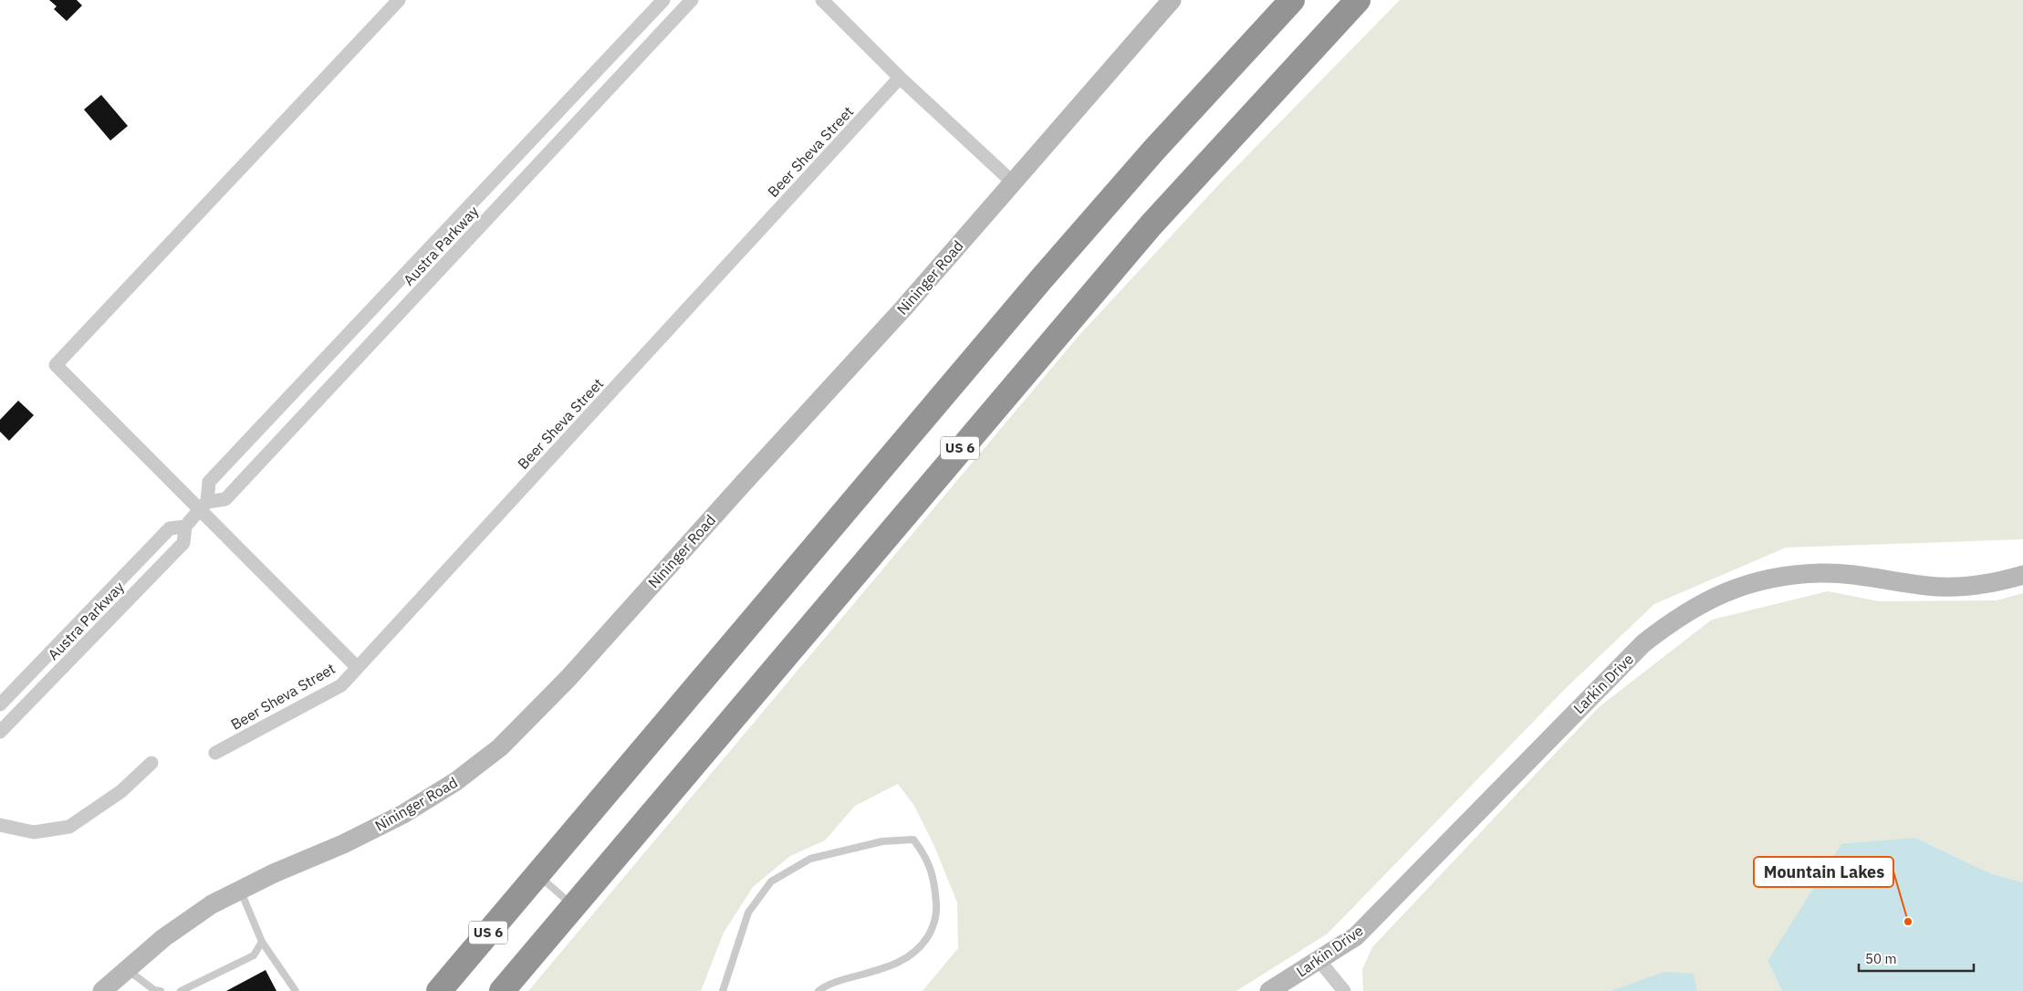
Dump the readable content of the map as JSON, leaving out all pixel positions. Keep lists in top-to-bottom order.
{
  "streets": {
    "highway": ["US 6"],
    "street": [
      "Beer Sheva Street",
      "Austra Parkway",
      "Nininger Road",
      "Larkin Drive"
    ]
  },
  "places": ["Mountain Lakes"],
  "scale_bar": "50 m"
}
